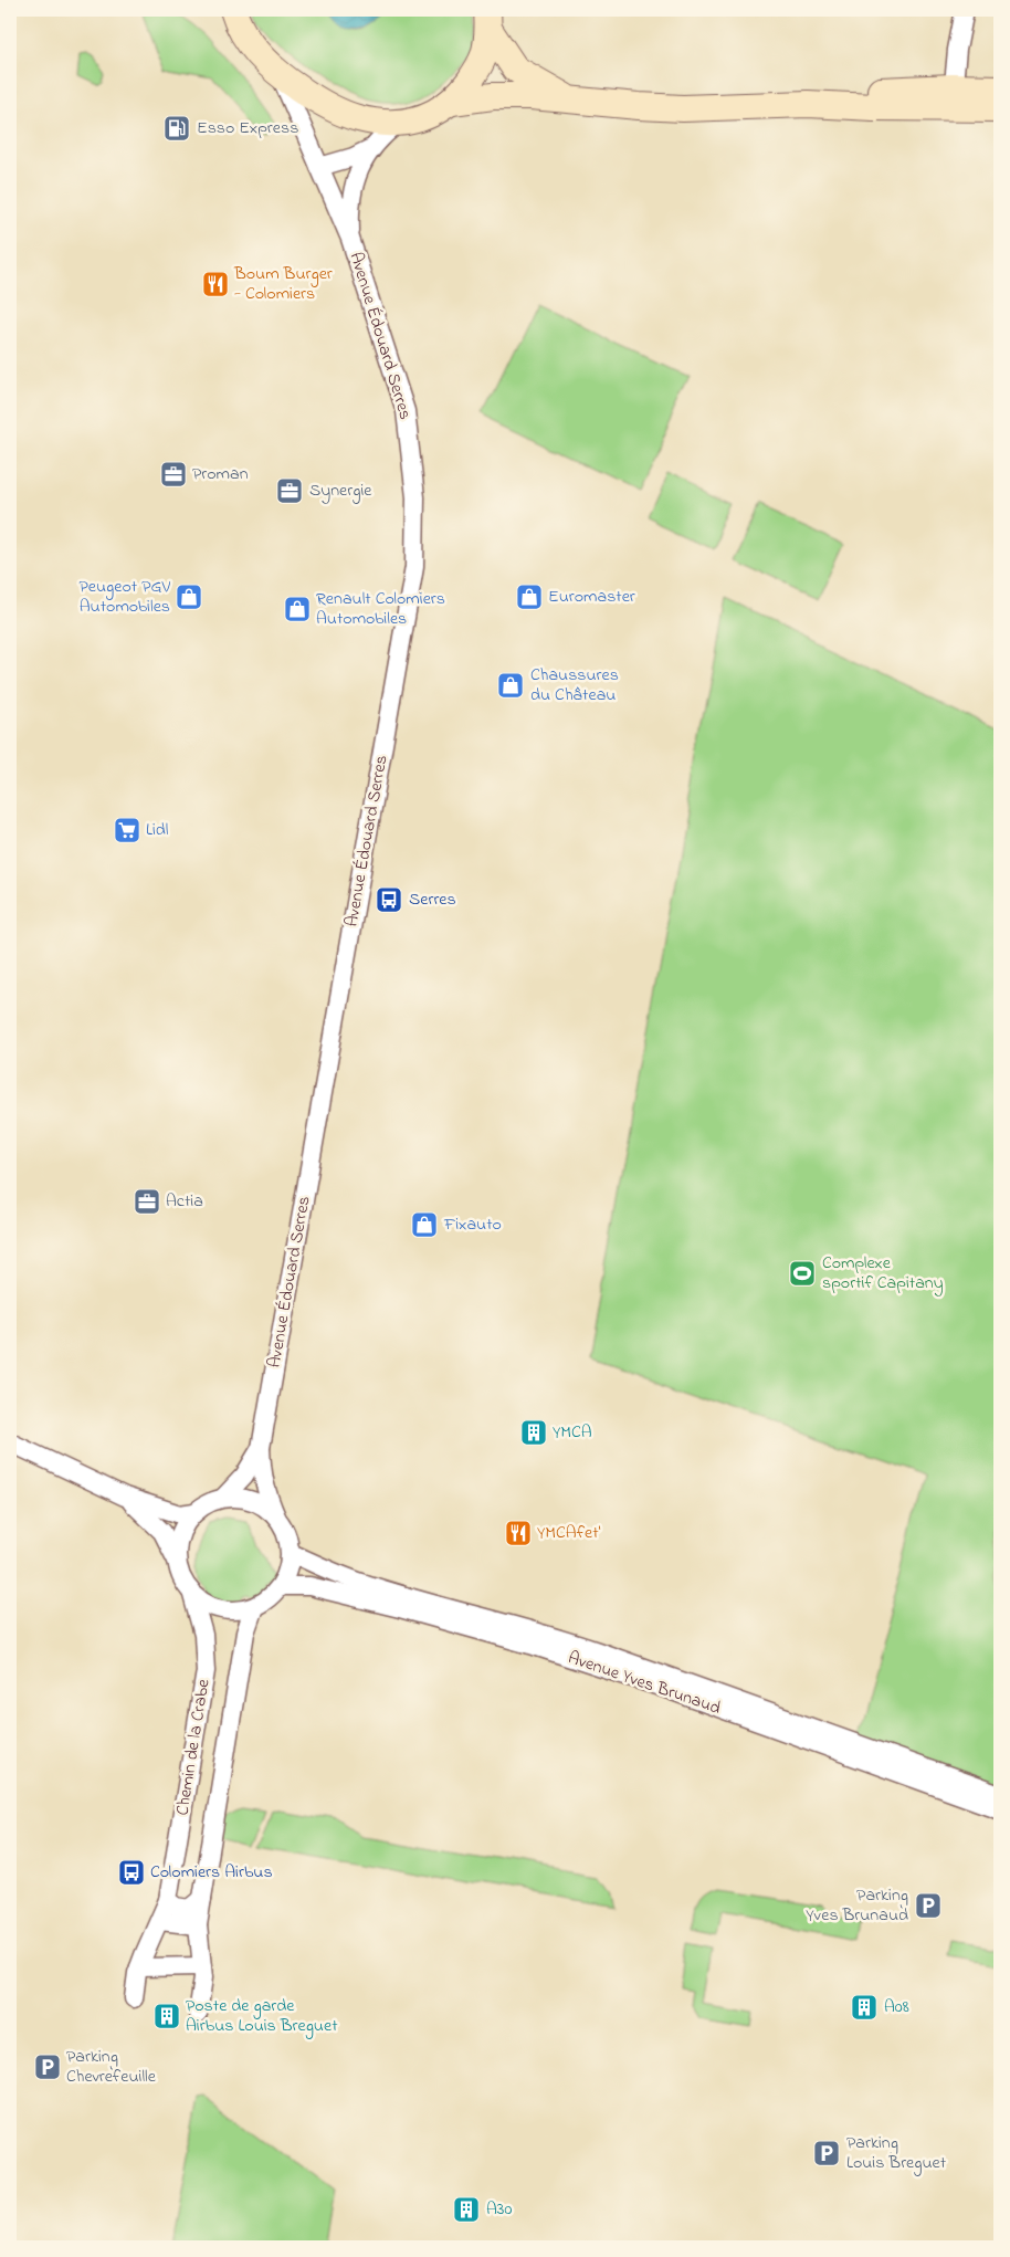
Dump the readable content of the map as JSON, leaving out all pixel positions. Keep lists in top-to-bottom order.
{
  "streets": {
    "street": ["Avenue Édouard Serres", "Avenue Yves Brunaud", "Chemin de la Crabe"]
  },
  "crossings": [
    ["Avenue Édouard Serres", "Avenue Yves Brunaud"],
    ["Avenue Édouard Serres", "Chemin de la Crabe"],
    ["Avenue Yves Brunaud", "Chemin de la Crabe"]
  ],
  "places": {
    "fuel station": ["Esso Express"],
    "restaurant": ["Boum Burger - Colomiers", "YMCAfet'"],
    "office": ["Proman", "Synergie", "Actia"],
    "shop": [
      "Peugeot PGV Automobiles",
      "Euromaster",
      "Renault Colomiers Automobiles",
      "Chaussures du Château",
      "Fixauto"
    ],
    "supermarket": ["Lidl"],
    "bus stop": ["Serres", "Colomiers Airbus"],
    "sports": ["Complexe sportif Capitany"],
    "building": [
      "YMCA",
      "A08",
      "Poste de garde Airbus Louis Breguet",
      "A30"
    ],
    "parking": ["Parking Yves Brunaud", "Parking Chevrefeuille", "Parking Louis Breguet"]
  }
}
